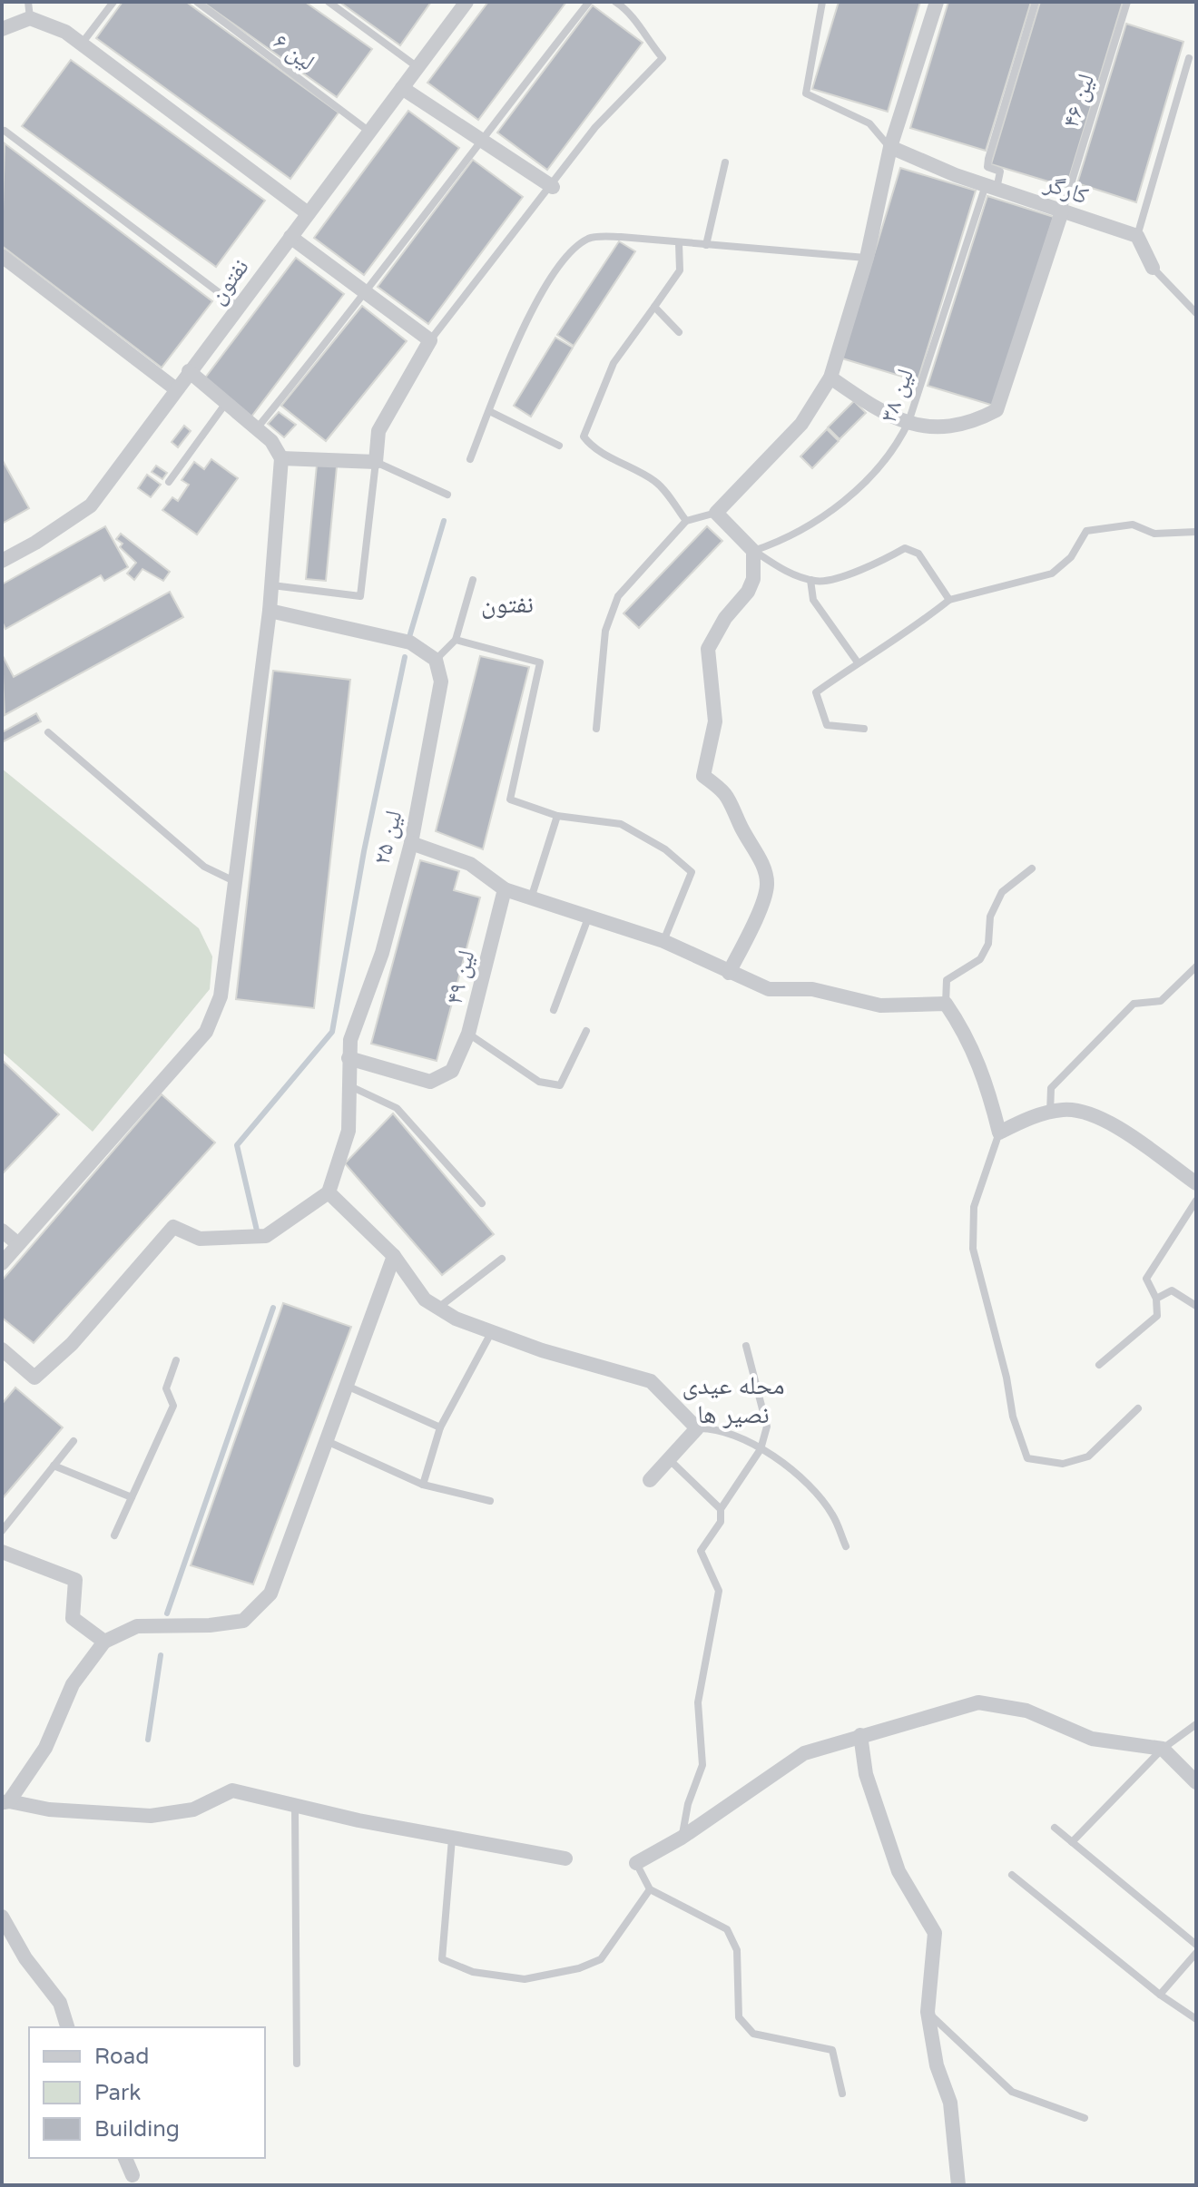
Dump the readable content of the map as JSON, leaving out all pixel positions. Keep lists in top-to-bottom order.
{
  "streets": {
    "street": [
      "کارگر",
      "نفتون",
      "لین ۲۵",
      "لین ۴۹"
    ],
    "lane": ["لین ۶", "لین ۴۶", "لین ۳۸"]
  },
  "crossings": [
    ["لین ۶", "نفتون"],
    ["لین ۴۶", "کارگر"],
    ["کارگر", "لین ۳۸"],
    ["لین ۲۵", "لین ۴۹"]
  ],
  "districts": ["نفتون", "محله عیدی نصیر ها"],
  "legend": ["Road", "Park", "Building"]
}
